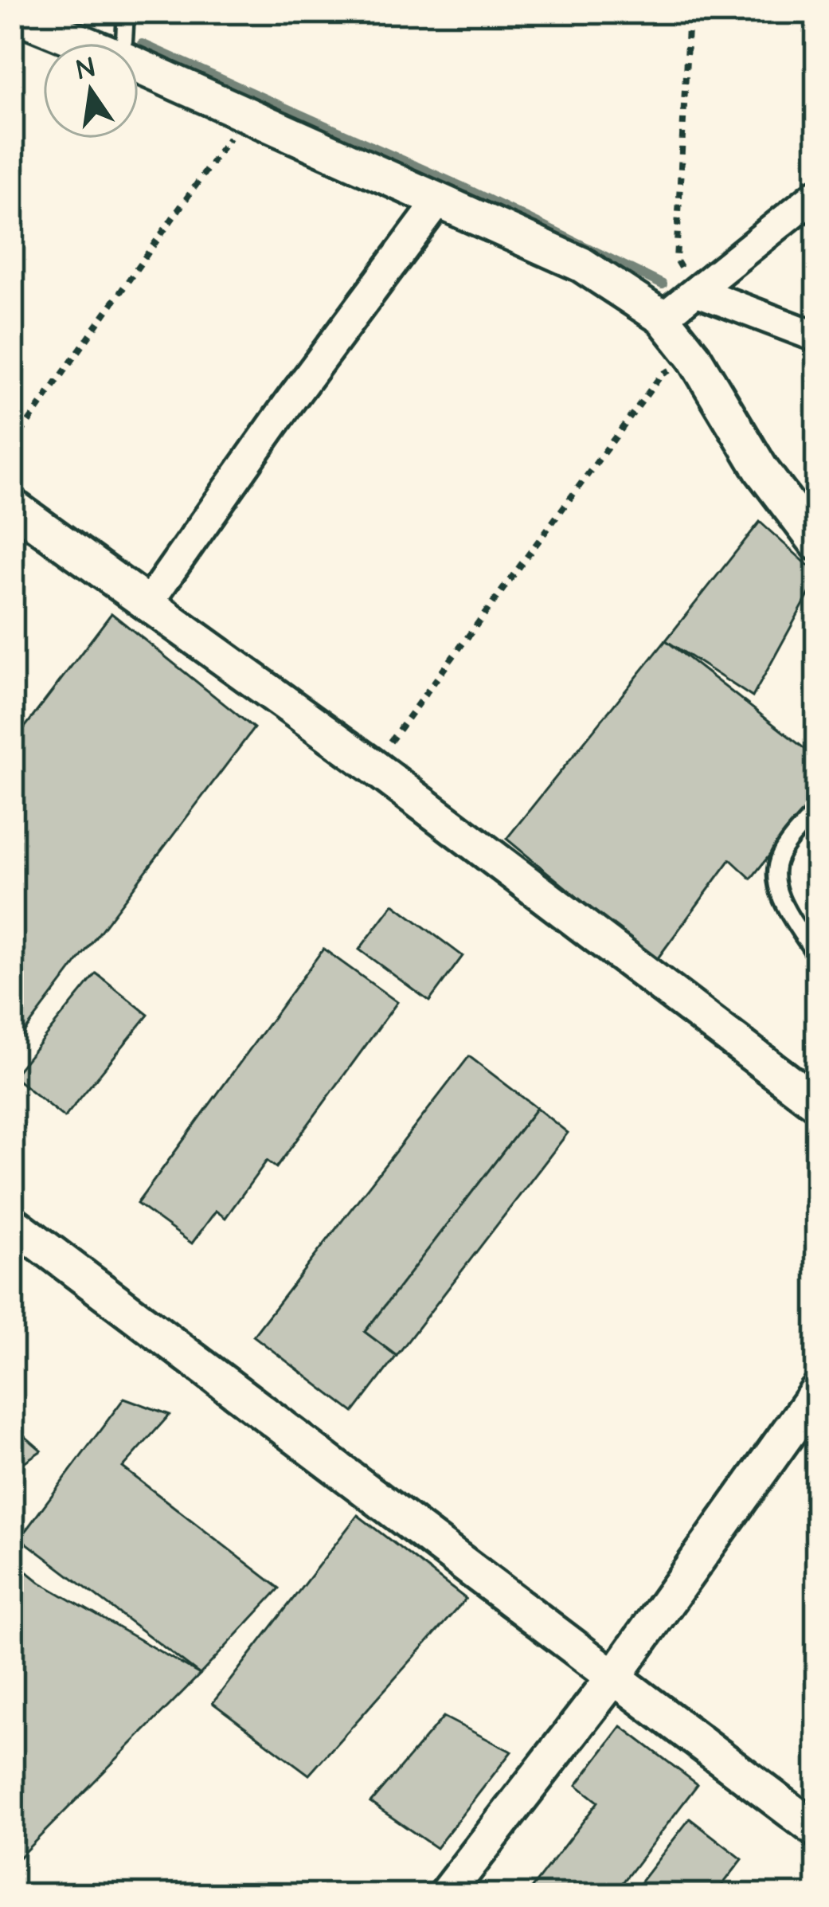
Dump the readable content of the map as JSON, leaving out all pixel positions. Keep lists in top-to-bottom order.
{
  "north": "top"
}
